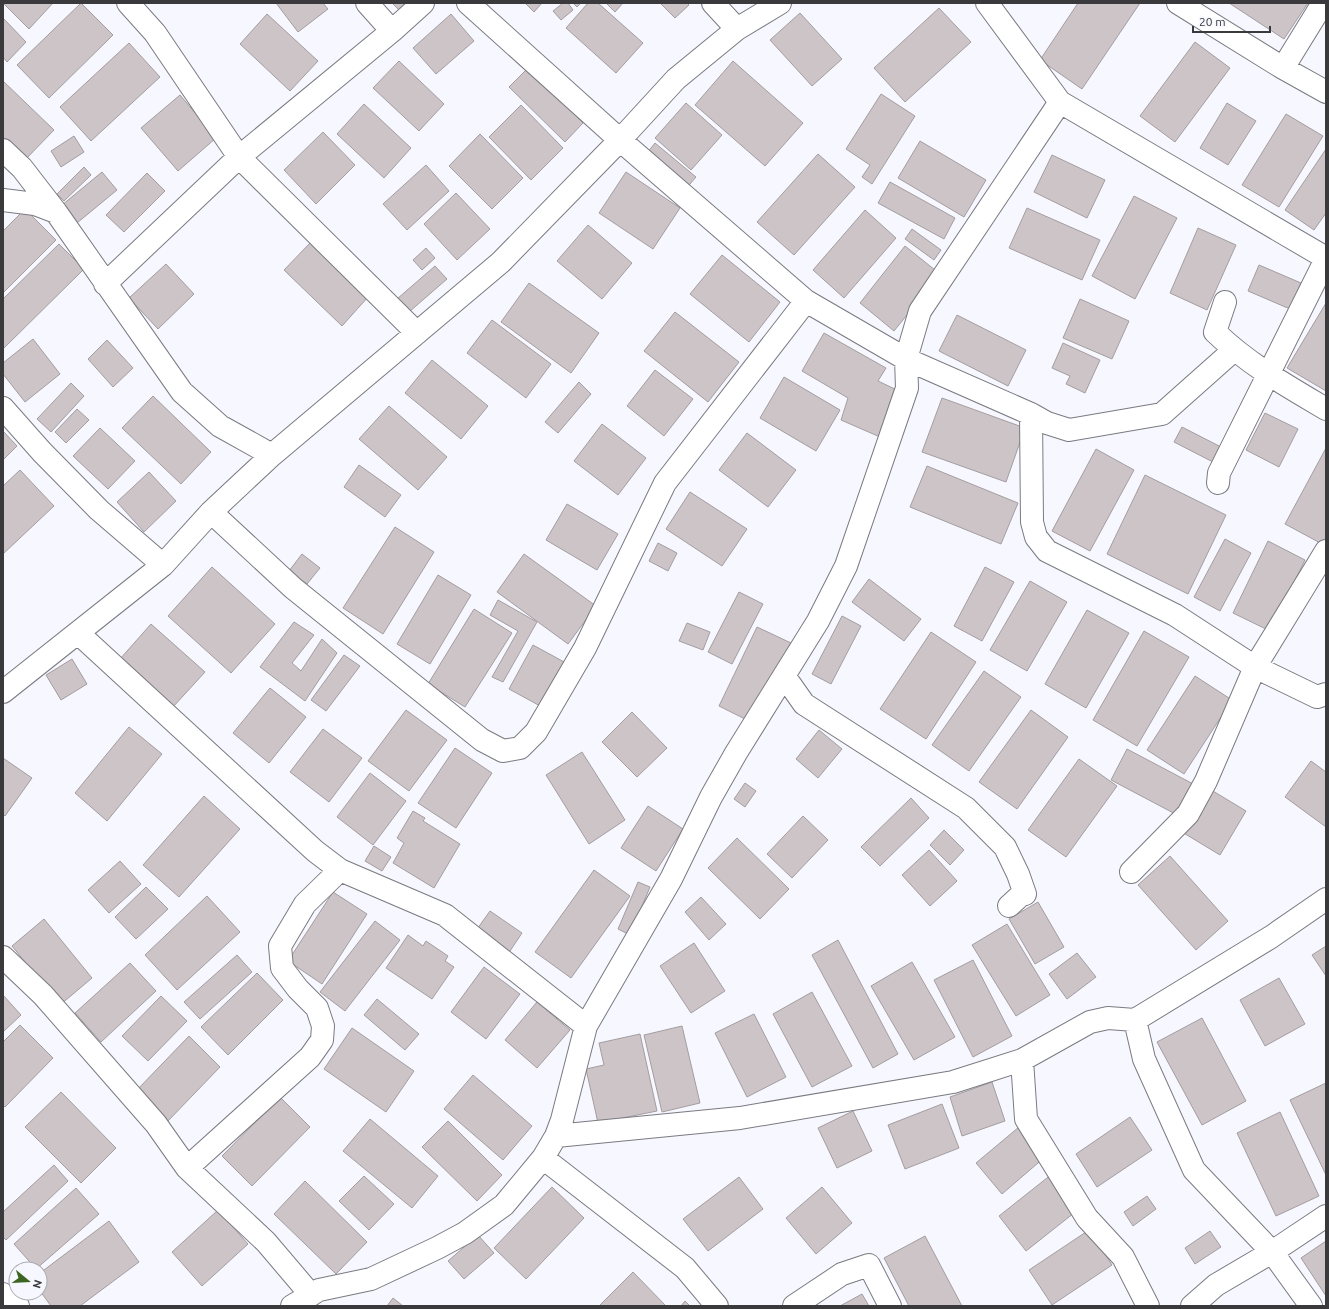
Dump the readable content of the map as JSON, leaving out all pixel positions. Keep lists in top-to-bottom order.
{
  "scale_bar": "20 m",
  "north": "right"
}
